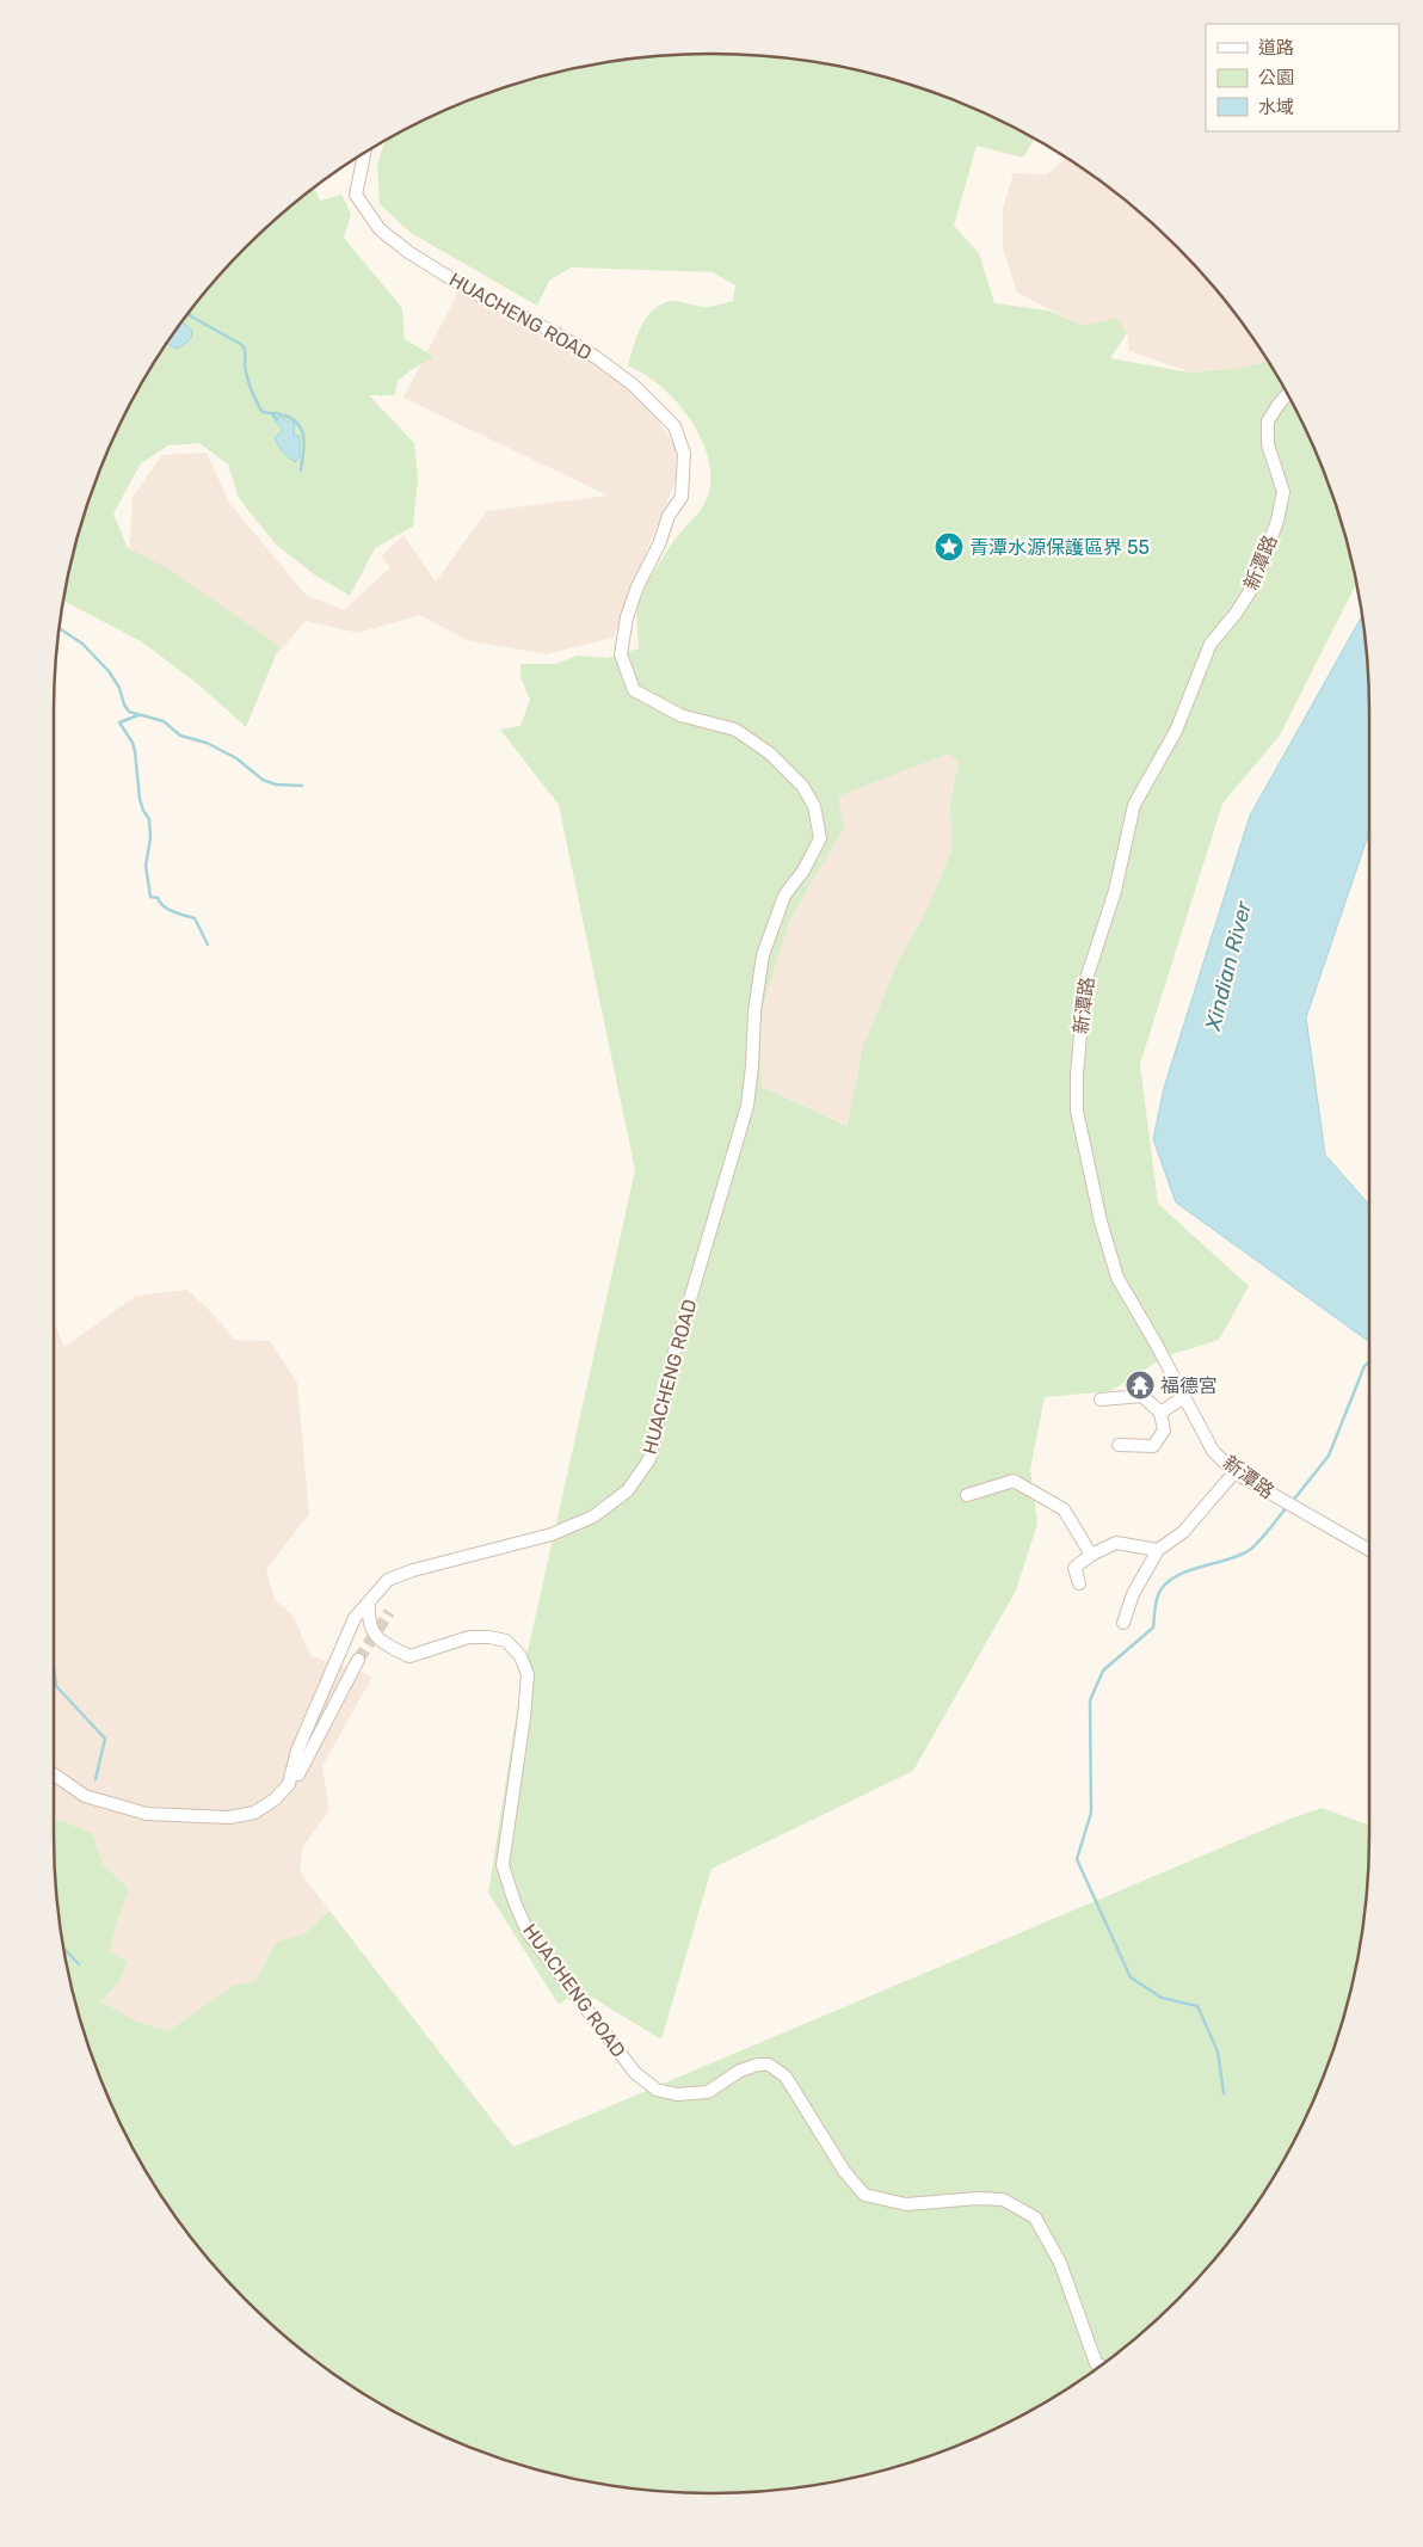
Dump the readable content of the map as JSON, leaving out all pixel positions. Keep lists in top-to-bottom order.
{
  "streets": {
    "street": ["HUACHENG ROAD", "新潭路"]
  },
  "water": ["Xindian River"],
  "places": {
    "place": ["青潭水源保護區界 55"],
    "temple": ["福德宮"]
  },
  "legend": ["道路", "公園", "水域"]
}
